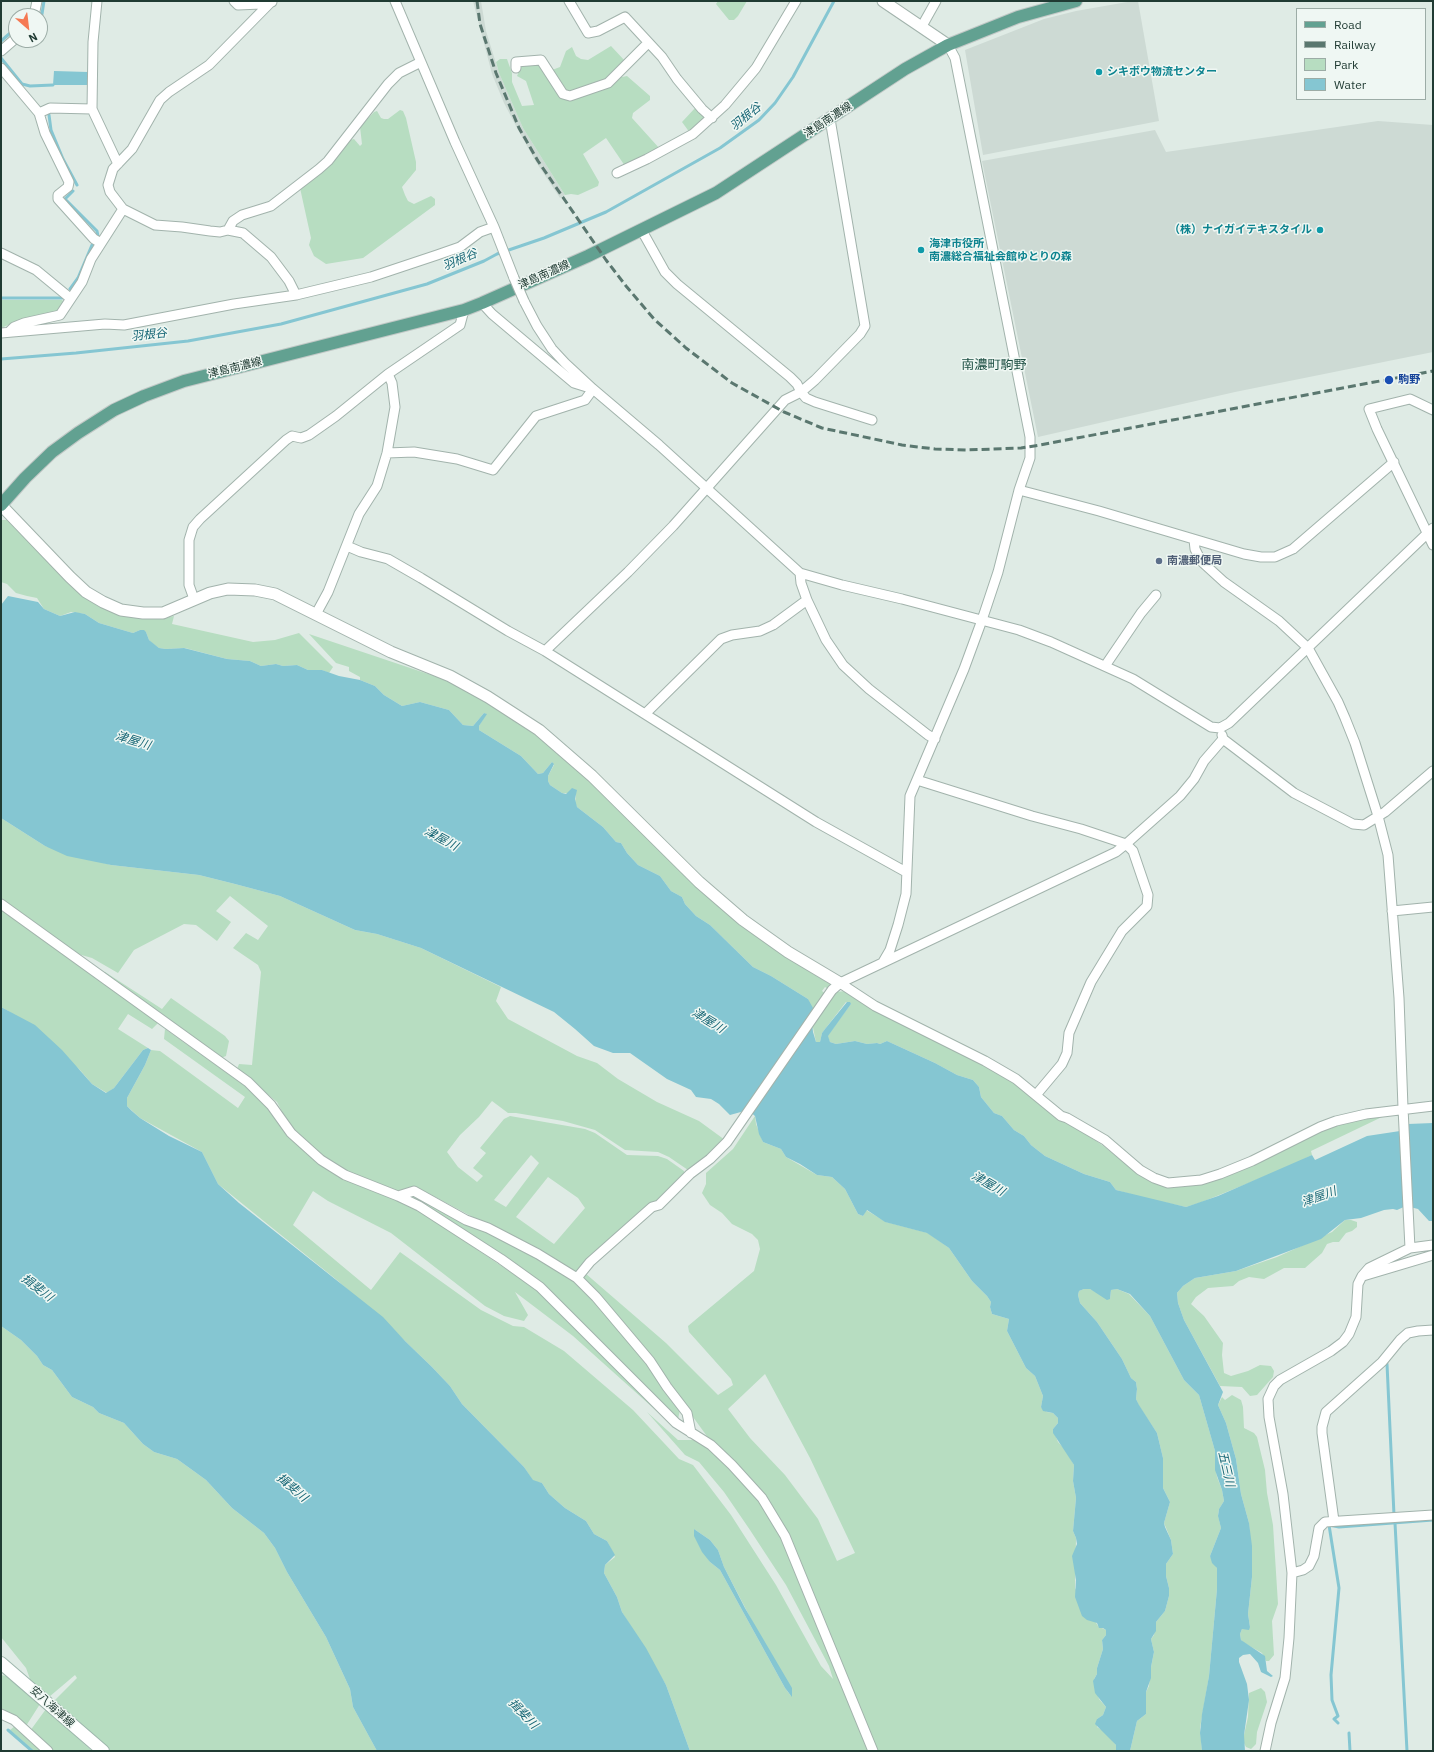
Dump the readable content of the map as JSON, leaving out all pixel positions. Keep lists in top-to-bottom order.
{
  "streets": {
    "main road": ["津島南濃線", "安八海津線"]
  },
  "districts": ["南濃町駒野"],
  "water": [
    "羽根谷",
    "津屋川",
    "揖斐川",
    "五三川"
  ],
  "places": [
    "シキボウ物流センター",
    "（株）ナイガイテキスタイル",
    "海津市役所 南濃総合福祉会館ゆとりの森",
    "駒野",
    "南濃郵便局"
  ],
  "legend": [
    "Road",
    "Railway",
    "Park",
    "Water"
  ],
  "north": "bottom right"
}
